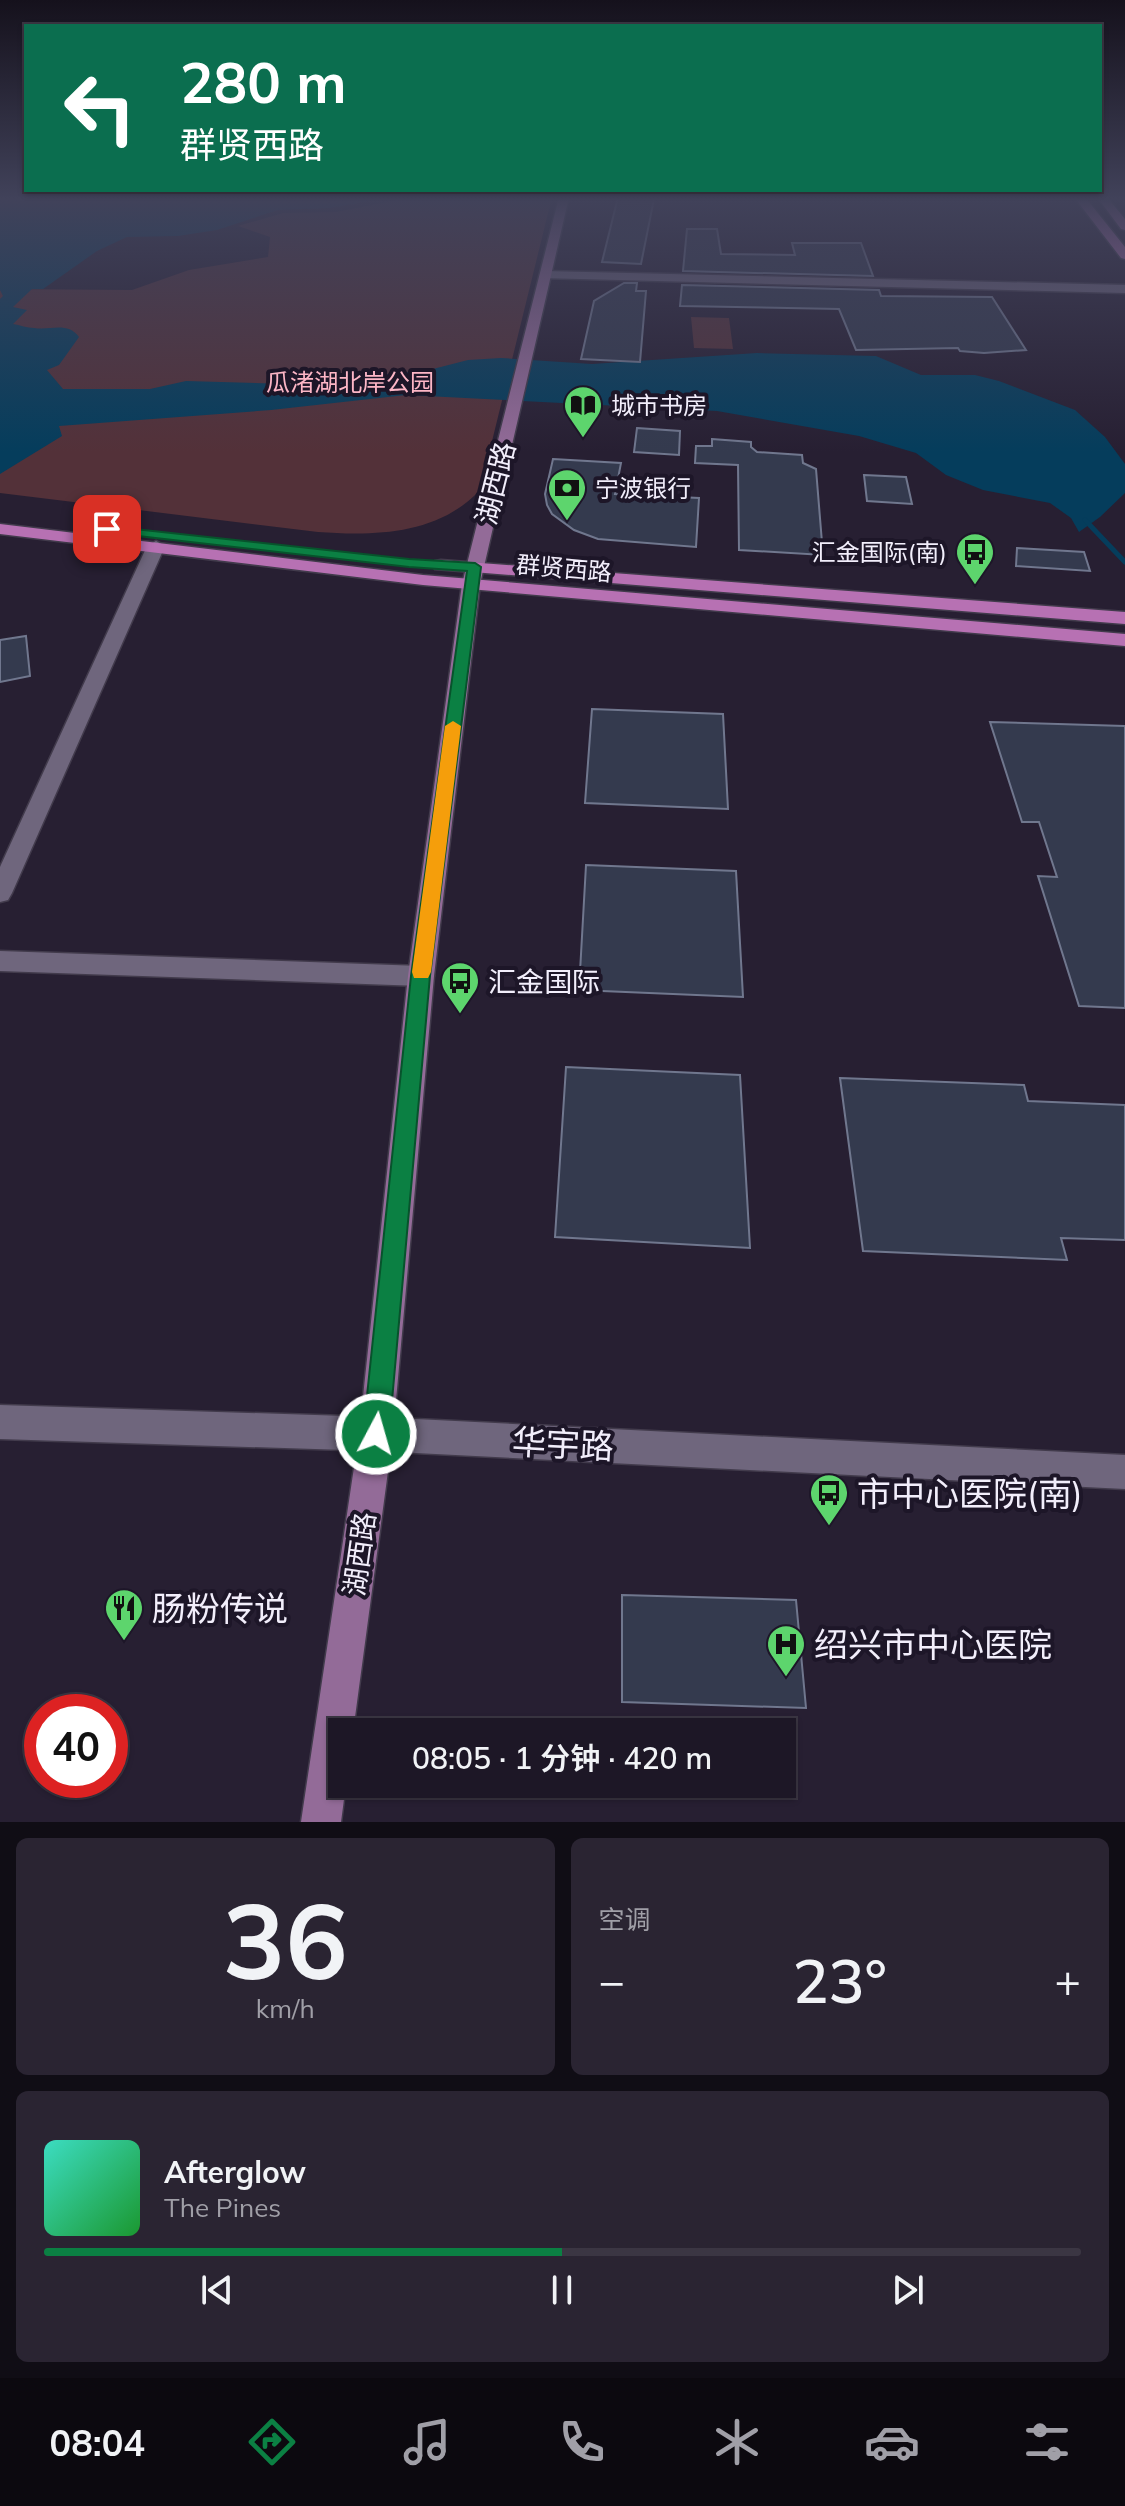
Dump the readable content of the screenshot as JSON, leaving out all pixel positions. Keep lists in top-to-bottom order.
{
  "streets": {
    "main road": ["群贤西路"],
    "street": ["湖西路", "华宇路"]
  },
  "crossings": [
    ["湖西路", "群贤西路"],
    ["湖西路", "华宇路"]
  ],
  "parks": ["瓜渚湖北岸公园"],
  "places": {
    "library": ["城市书房"],
    "bank": ["宁波银行"],
    "bus stop": ["汇金国际(南)", "汇金国际", "市中心医院(南)"],
    "restaurant": ["肠粉传说"],
    "hospital": ["绍兴市中心医院"]
  },
  "page": {
    "turn": ["280 m", "群贤西路"],
    "limit": "40",
    "trip": "08:05 · 1 分钟 · 420 m",
    "tile": [
      ["36", "km/h"],
      "空调"
    ],
    "heat": ["−", "23°", "+"],
    "song": ["Afterglow", "The Pines"],
    "tabs": "08:04"
  }
}
